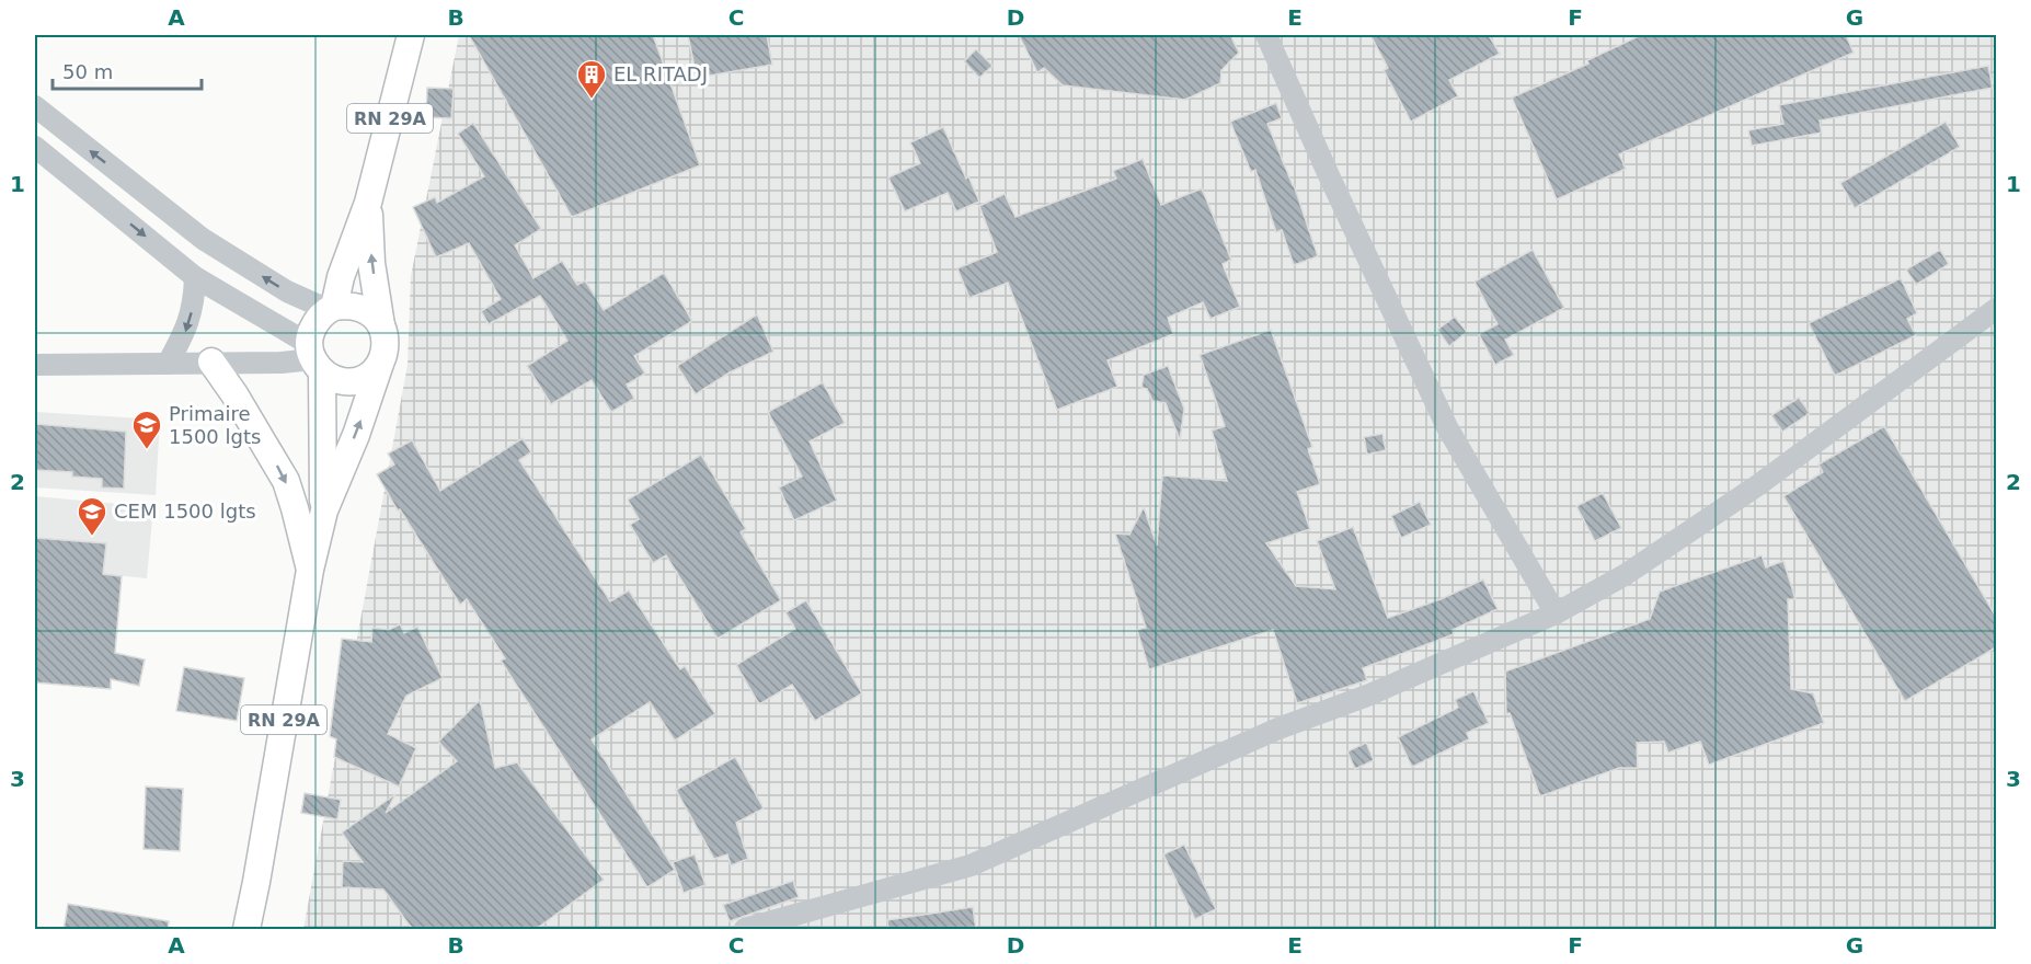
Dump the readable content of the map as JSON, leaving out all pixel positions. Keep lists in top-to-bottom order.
{
  "streets": {
    "main road": ["RN 29A"]
  },
  "places": {
    "building": ["EL RITADJ"],
    "school or university": ["Primaire 1500 lgts", "CEM 1500 lgts"]
  },
  "scale_bar": "50 m",
  "grid": {
    "columns": [
      "A",
      "B",
      "C",
      "D",
      "E",
      "F",
      "G"
    ],
    "rows": ["1", "2", "3"]
  }
}
